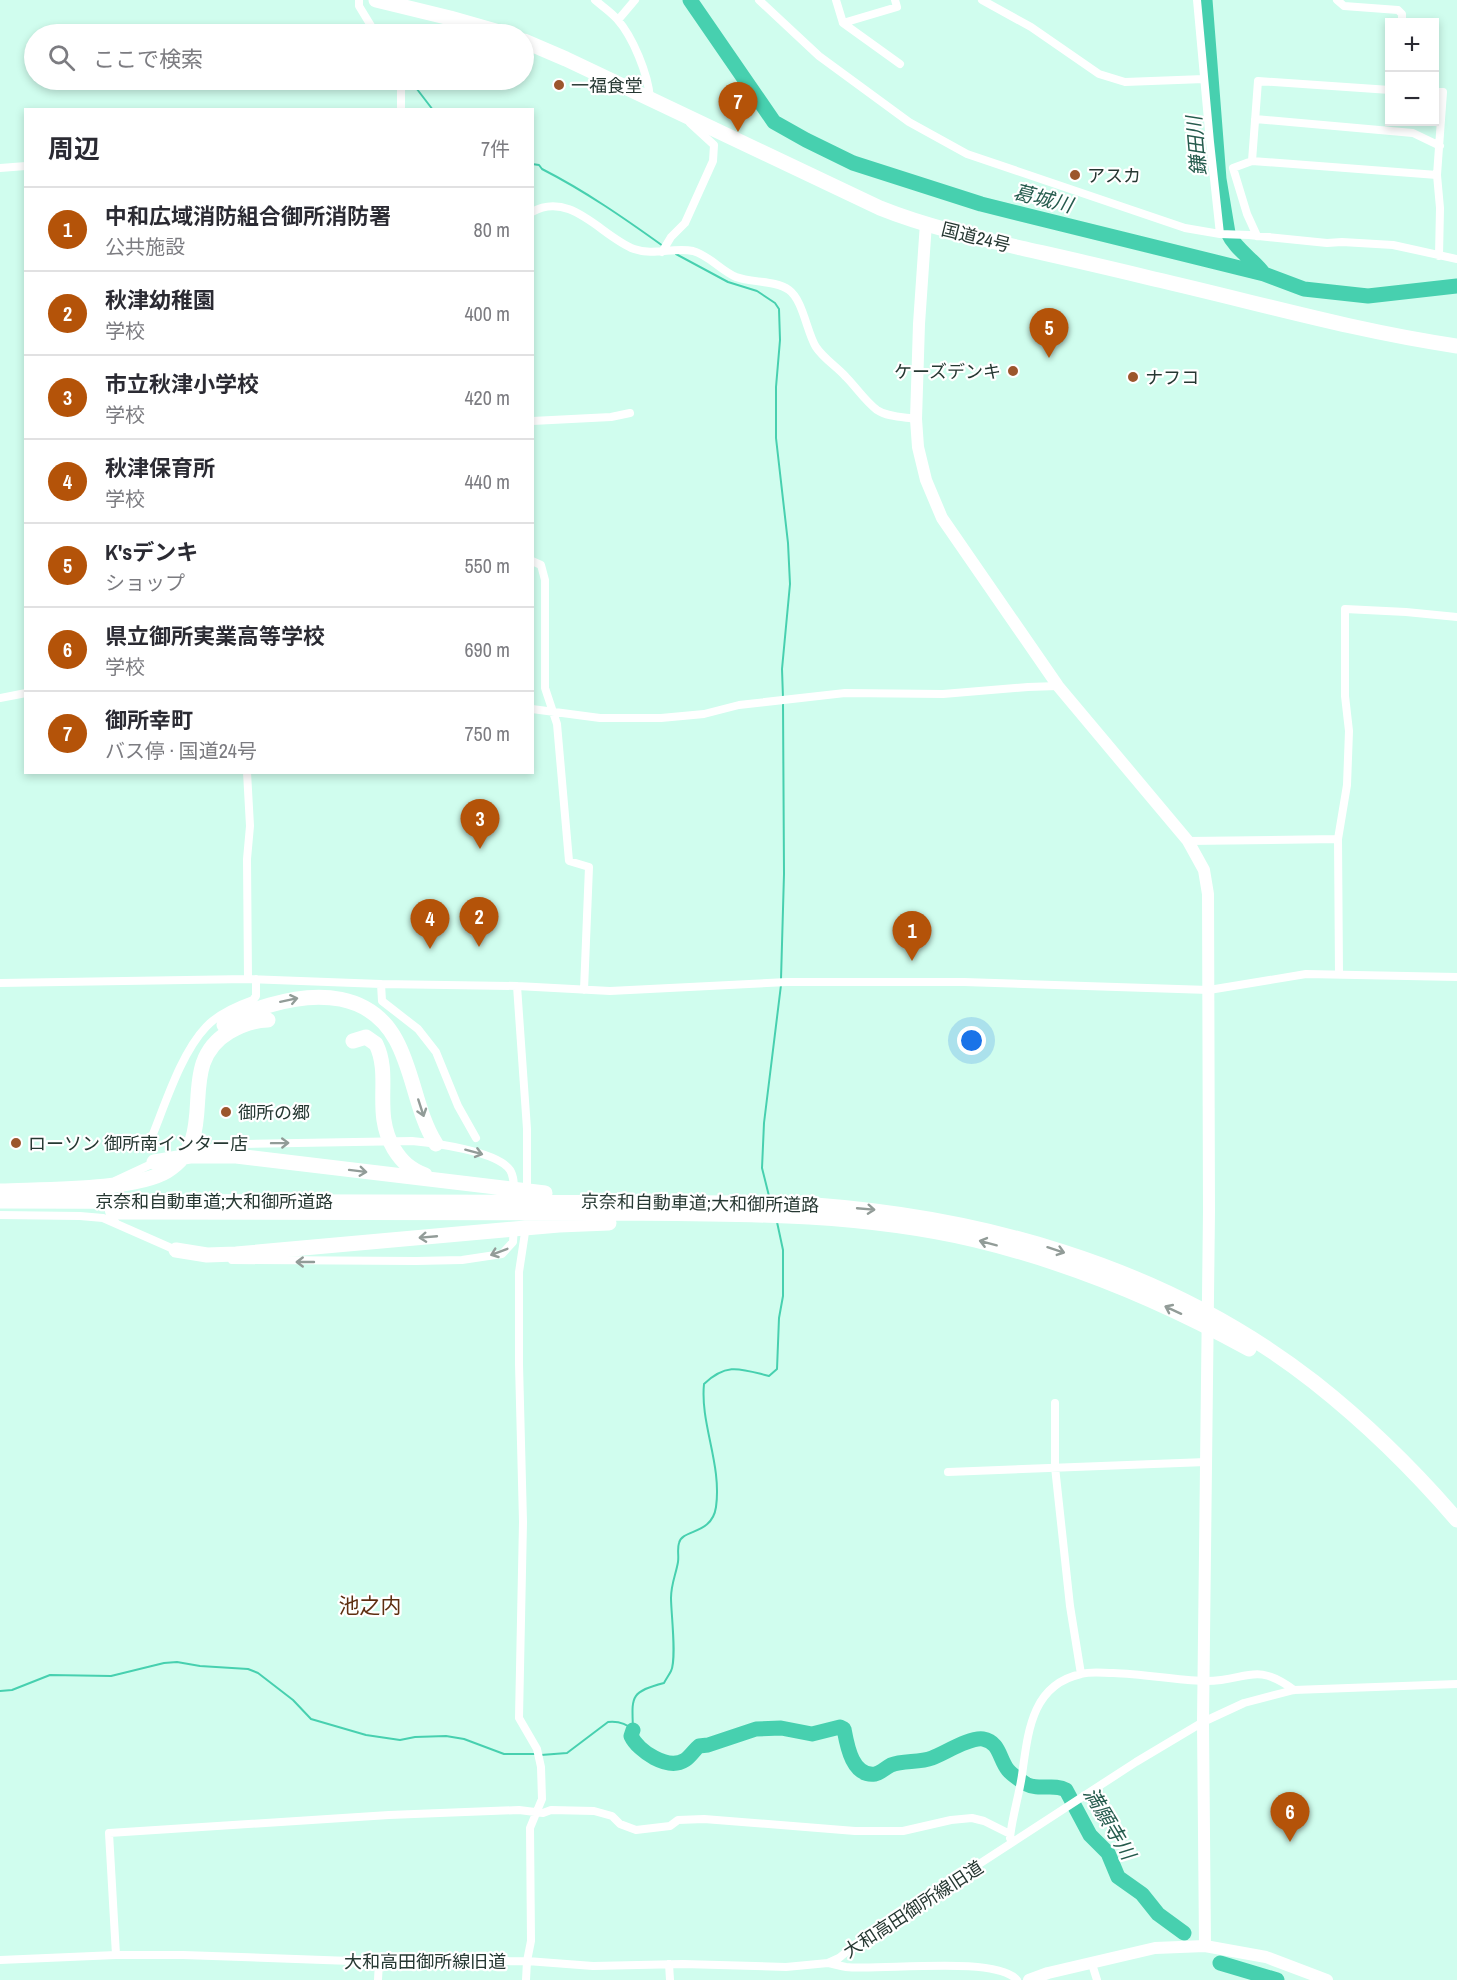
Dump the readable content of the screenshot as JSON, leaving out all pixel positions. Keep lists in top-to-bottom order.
{
  "streets": {
    "highway": ["国道24号", "京奈和自動車道;大和御所道路"],
    "street": ["大和高田御所線旧道"]
  },
  "districts": ["池之内"],
  "water": ["鎌田川", "葛城川", "満願寺川"],
  "places": [
    "一福食堂",
    "アスカ",
    "ケーズデンキ",
    "ナフコ",
    "御所の郷",
    "ローソン 御所南インター店"
  ],
  "page": {
    "map_buttons": ["+", "−"],
    "search": "ここで検索",
    "pins": [
      "7",
      "5",
      "3",
      "2",
      "4",
      "1",
      "6"
    ],
    "heading": ["周辺", "7件"],
    "list": [
      {
        "mark": "1",
        "name": "中和広域消防組合御所消防署",
        "note": "公共施設",
        "value": "80 m"
      },
      {
        "mark": "2",
        "name": "秋津幼稚園",
        "note": "学校",
        "value": "400 m"
      },
      {
        "mark": "3",
        "name": "市立秋津小学校",
        "note": "学校",
        "value": "420 m"
      },
      {
        "mark": "4",
        "name": "秋津保育所",
        "note": "学校",
        "value": "440 m"
      },
      {
        "mark": "5",
        "name": "K'sデンキ",
        "note": "ショップ",
        "value": "550 m"
      },
      {
        "mark": "6",
        "name": "県立御所実業高等学校",
        "note": "学校",
        "value": "690 m"
      },
      {
        "mark": "7",
        "name": "御所幸町",
        "note": "バス停 · 国道24号",
        "value": "750 m"
      }
    ]
  }
}
